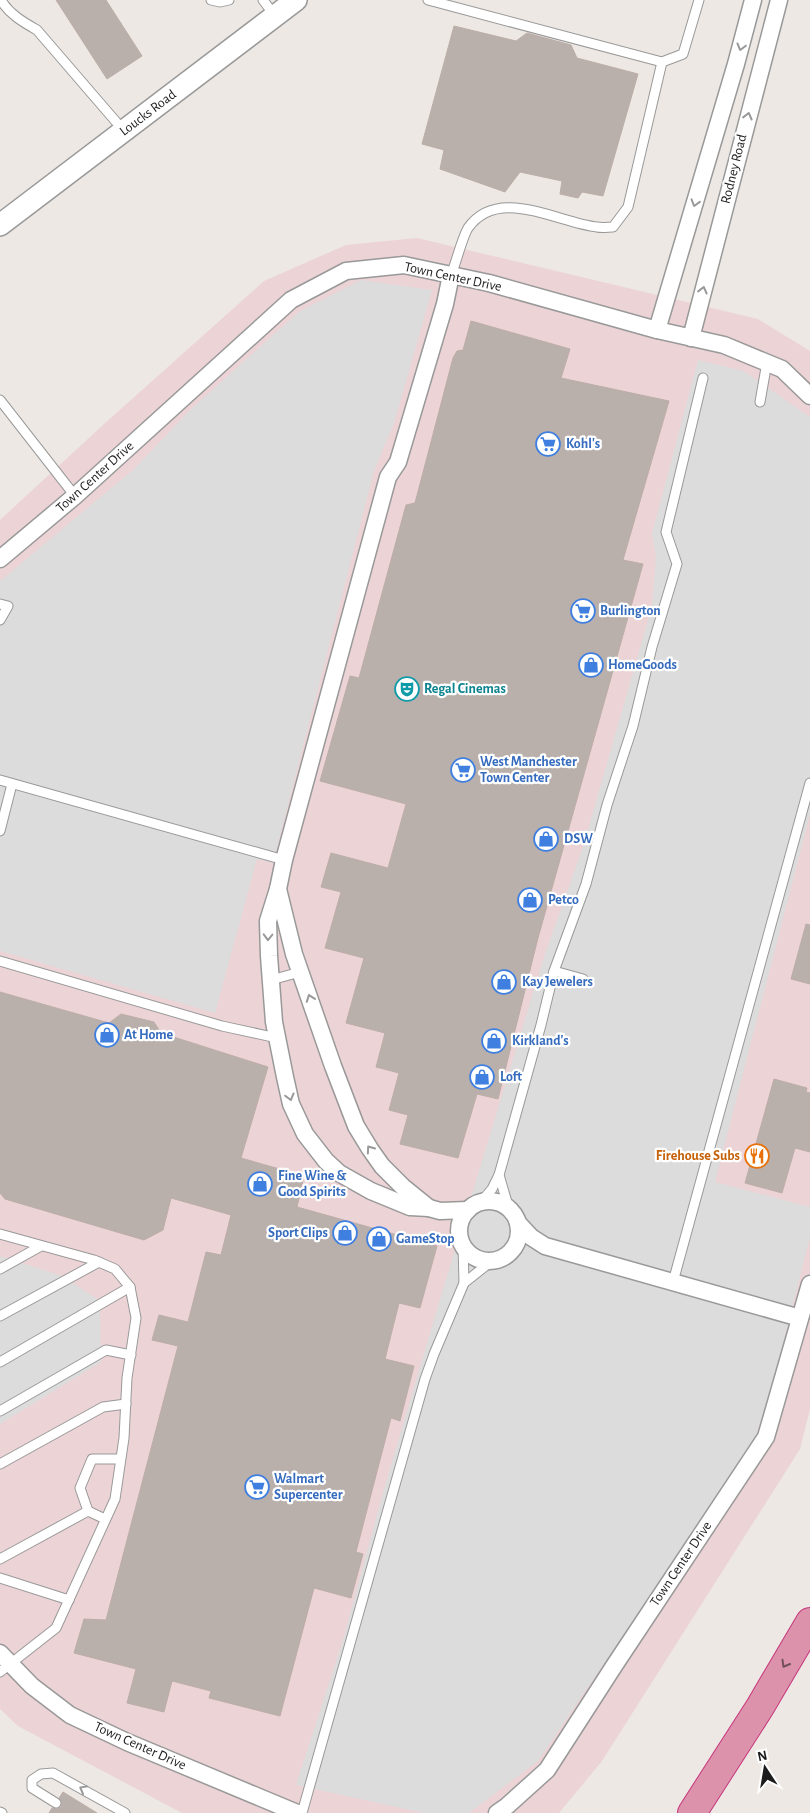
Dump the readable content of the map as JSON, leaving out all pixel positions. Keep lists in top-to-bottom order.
{
  "streets": {
    "street": ["Loucks Road", "Rodney Road", "Town Center Drive"]
  },
  "crossings": [
    ["Rodney Road", "Town Center Drive"]
  ],
  "places": {
    "supermarket": [
      "Kohl's",
      "Burlington",
      "West Manchester Town Center",
      "Walmart Supercenter"
    ],
    "shop": [
      "HomeGoods",
      "DSW",
      "Petco",
      "Kay Jewelers",
      "At Home",
      "Kirkland's",
      "Loft",
      "Fine Wine & Good Spirits",
      "Sport Clips",
      "GameStop"
    ],
    "theatre": ["Regal Cinemas"],
    "restaurant": ["Firehouse Subs"]
  },
  "north": "top"
}
